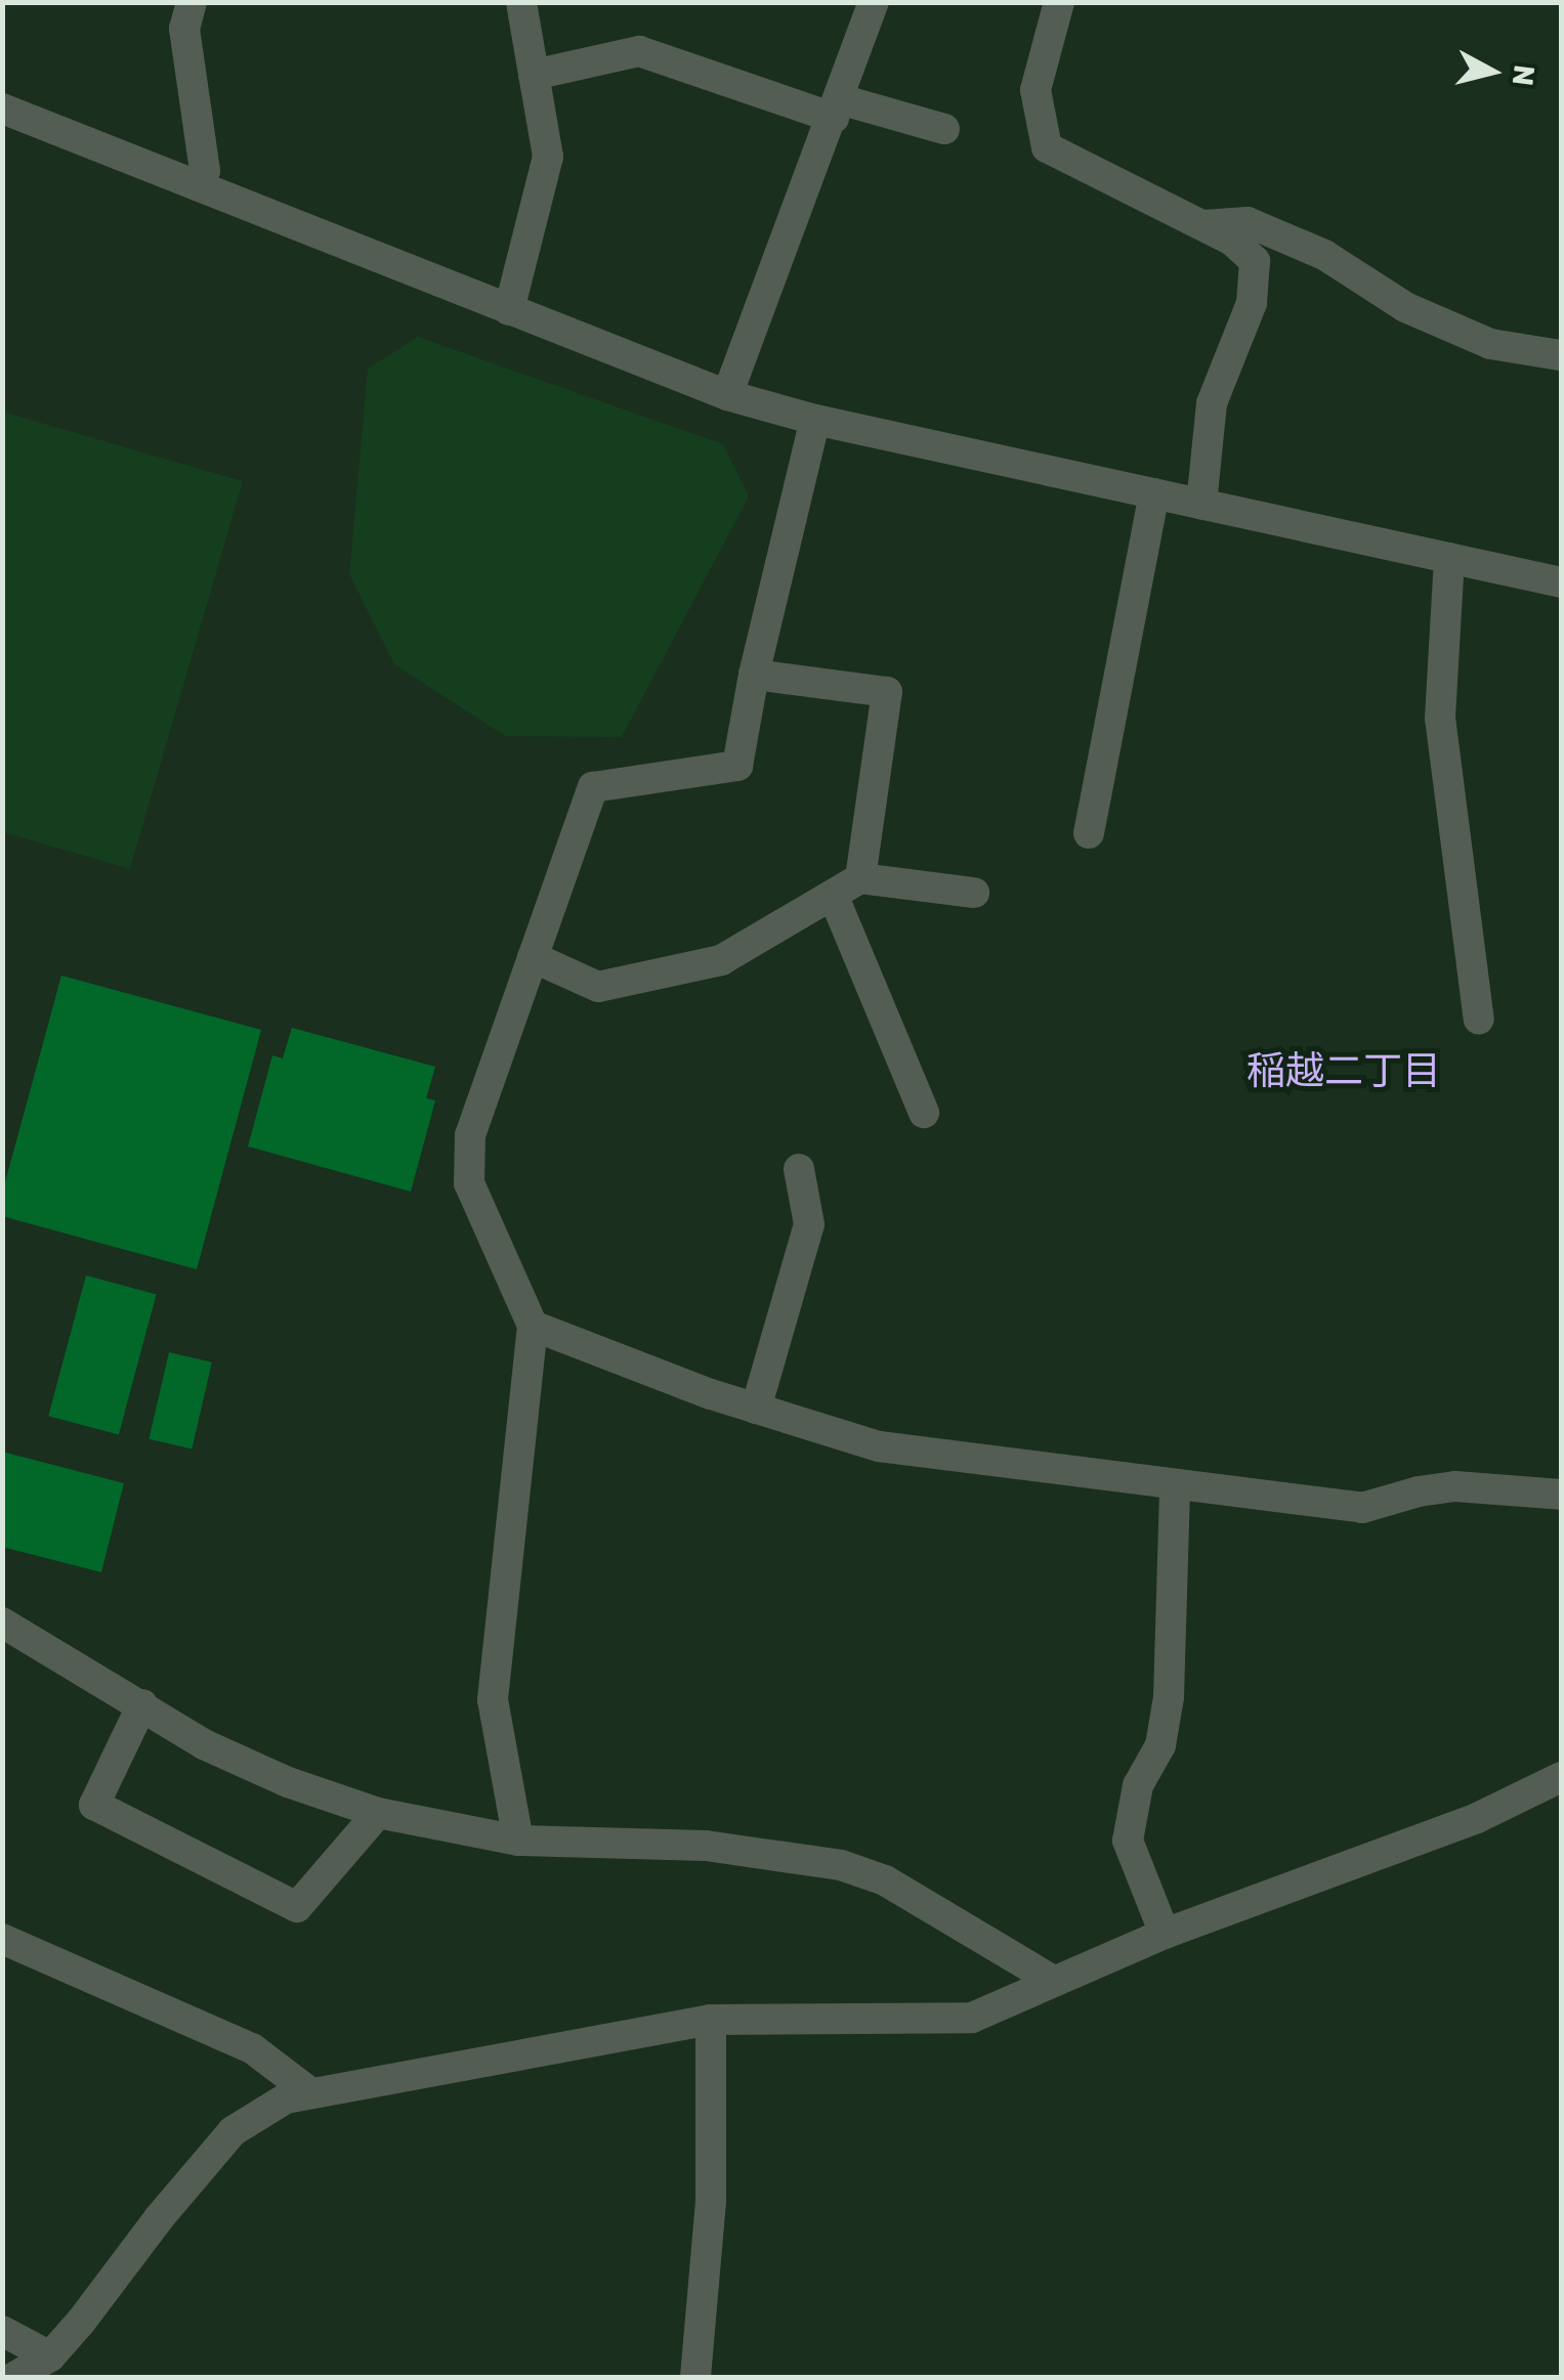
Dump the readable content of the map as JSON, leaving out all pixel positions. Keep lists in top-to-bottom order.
{
  "districts": ["稲越二丁目"],
  "north": "right"
}
